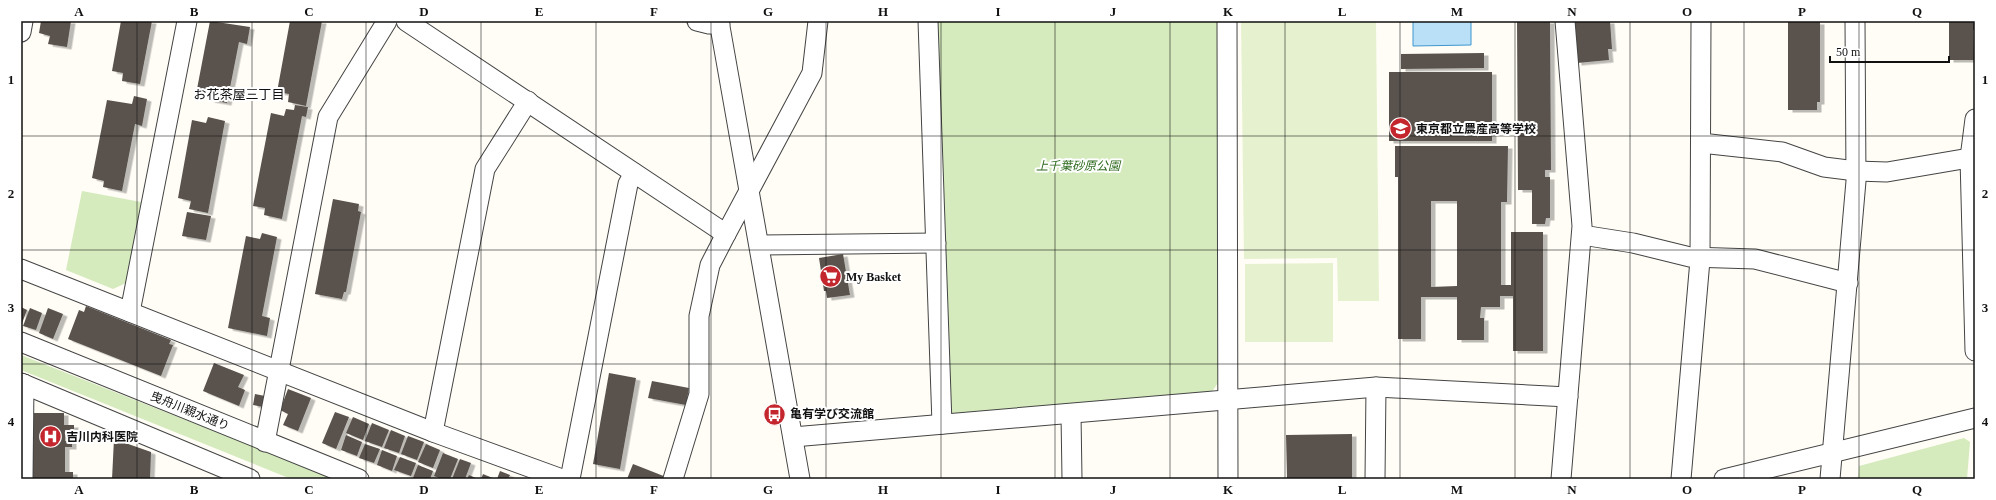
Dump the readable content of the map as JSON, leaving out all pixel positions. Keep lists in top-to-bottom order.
{
  "streets": {
    "street": ["曳舟川親水通り"]
  },
  "districts": ["お花茶屋三丁目"],
  "parks": ["上千葉砂原公園"],
  "places": {
    "school or university": ["東京都立農産高等学校"],
    "supermarket": ["My Basket"],
    "bus stop": ["亀有学び交流館"],
    "hospital": ["吉川内科医院"]
  },
  "scale_bar": "50 m",
  "grid": {
    "columns": [
      "A",
      "B",
      "C",
      "D",
      "E",
      "F",
      "G",
      "H",
      "I",
      "J",
      "K",
      "L",
      "M",
      "N",
      "O",
      "P",
      "Q"
    ],
    "rows": [
      "1",
      "2",
      "3",
      "4"
    ]
  }
}
